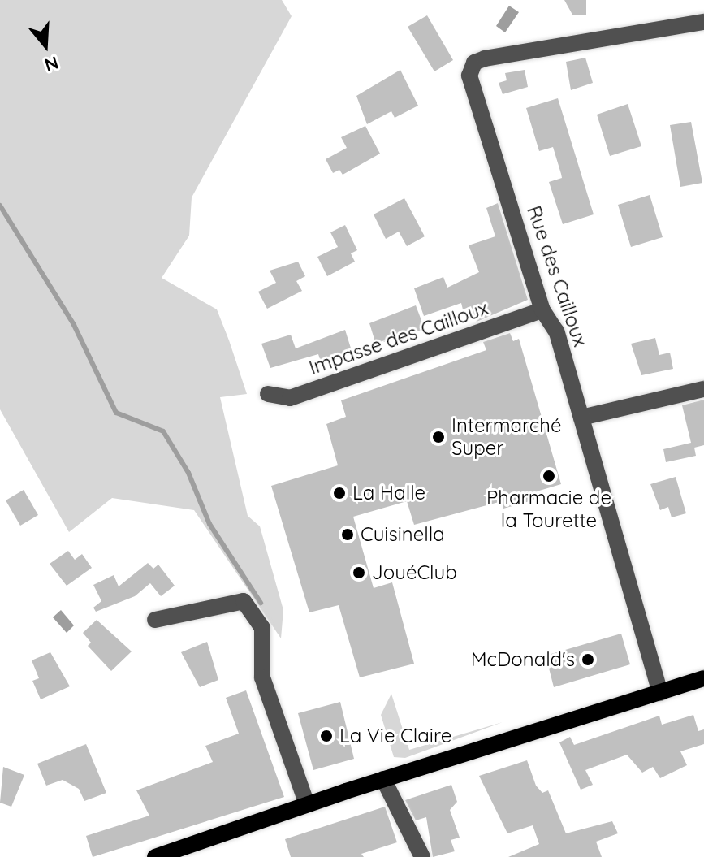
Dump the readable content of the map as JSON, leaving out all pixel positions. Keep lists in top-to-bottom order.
{
  "streets": {
    "street": ["Rue des Cailloux", "Impasse des Cailloux"]
  },
  "crossings": [
    ["Rue des Cailloux", "Impasse des Cailloux"]
  ],
  "places": [
    "Intermarché Super",
    "Pharmacie de la Tourette",
    "La Halle",
    "Cuisinella",
    "JouéClub",
    "McDonald's",
    "La Vie Claire"
  ],
  "north": "bottom"
}
